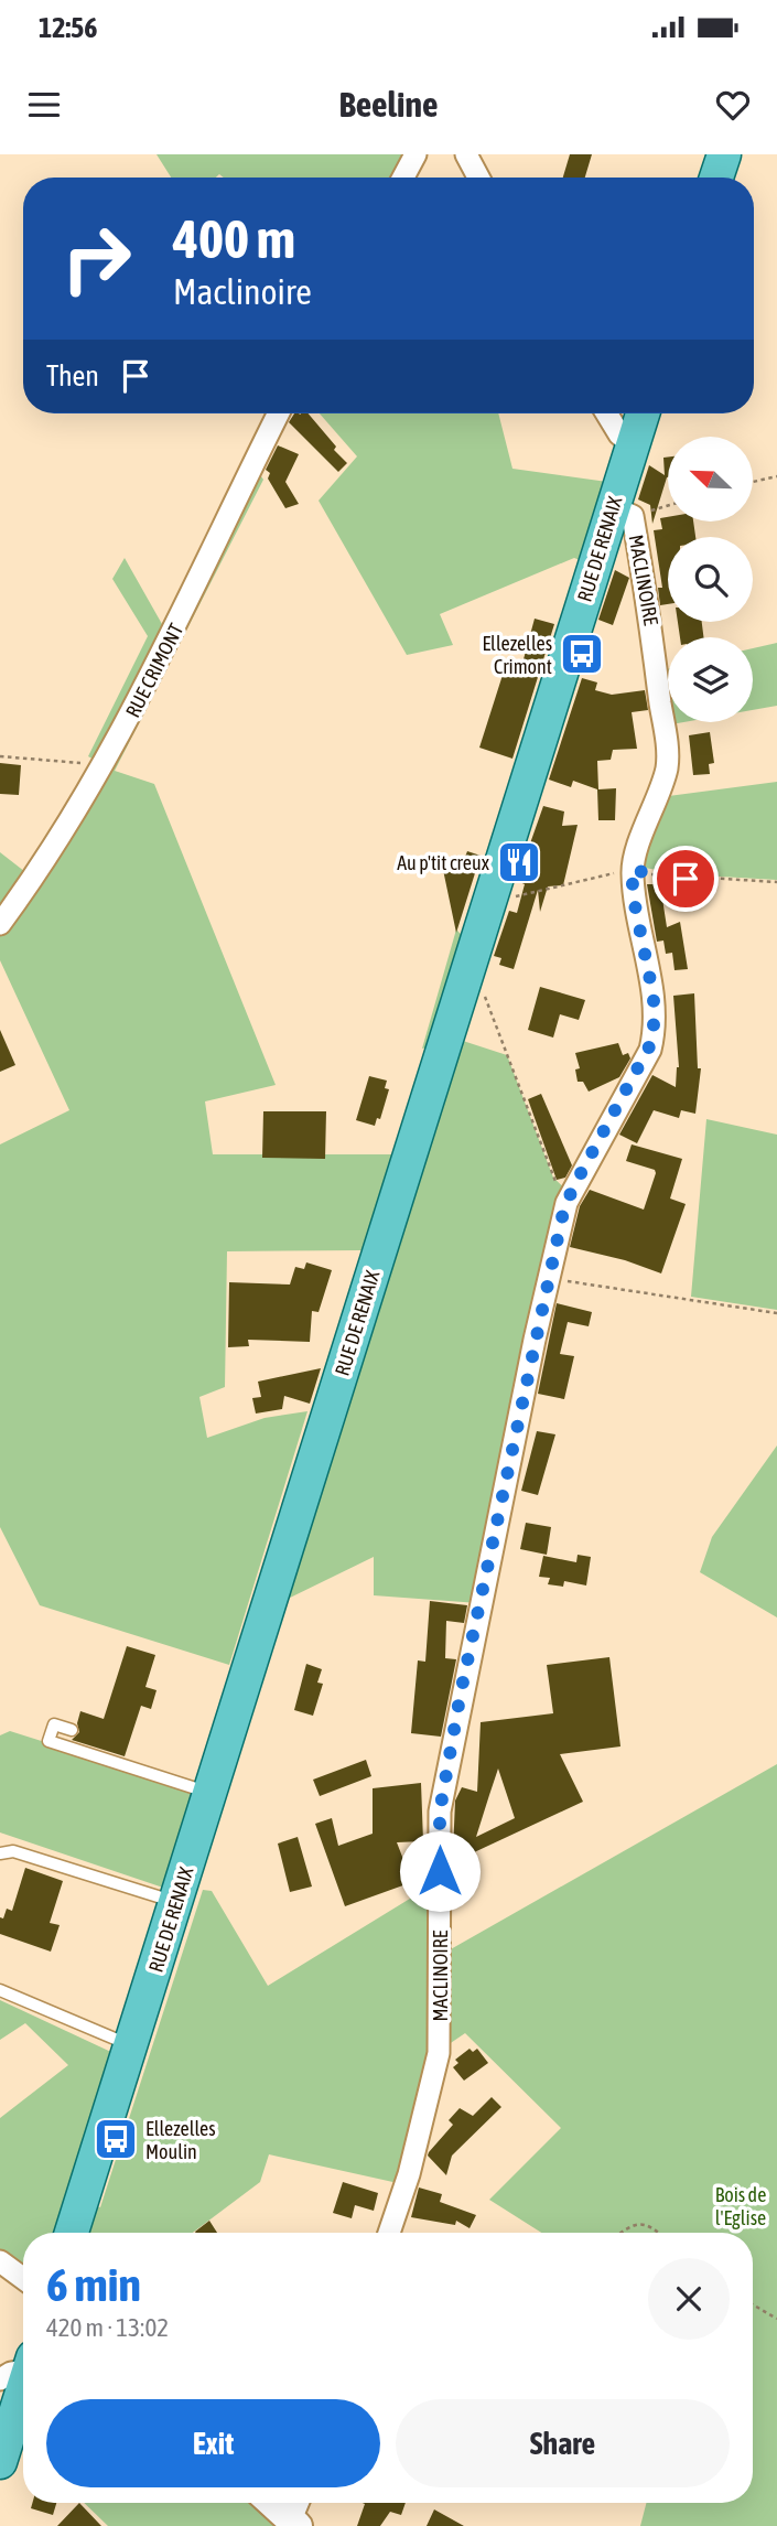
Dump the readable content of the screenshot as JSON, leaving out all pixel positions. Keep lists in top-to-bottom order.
{
  "streets": {
    "main road": ["RUE DE RENAIX"],
    "street": ["MACLINOIRE", "RUE CRIMONT"]
  },
  "crossings": [
    ["RUE DE RENAIX", "MACLINOIRE"]
  ],
  "parks": ["Bois de l'Eglise"],
  "places": {
    "bus stop": ["Ellezelles Crimont", "Ellezelles Moulin"],
    "restaurant": ["Au p'tit creux"]
  },
  "north": "top left",
  "page": {
    "status": "12:56",
    "header": "Beeline",
    "turn": ["400 m", "Maclinoire"],
    "then": "Then",
    "heading": ["6 min", "420 m · 13:02"],
    "buttons": ["Exit", "Share"]
  }
}
